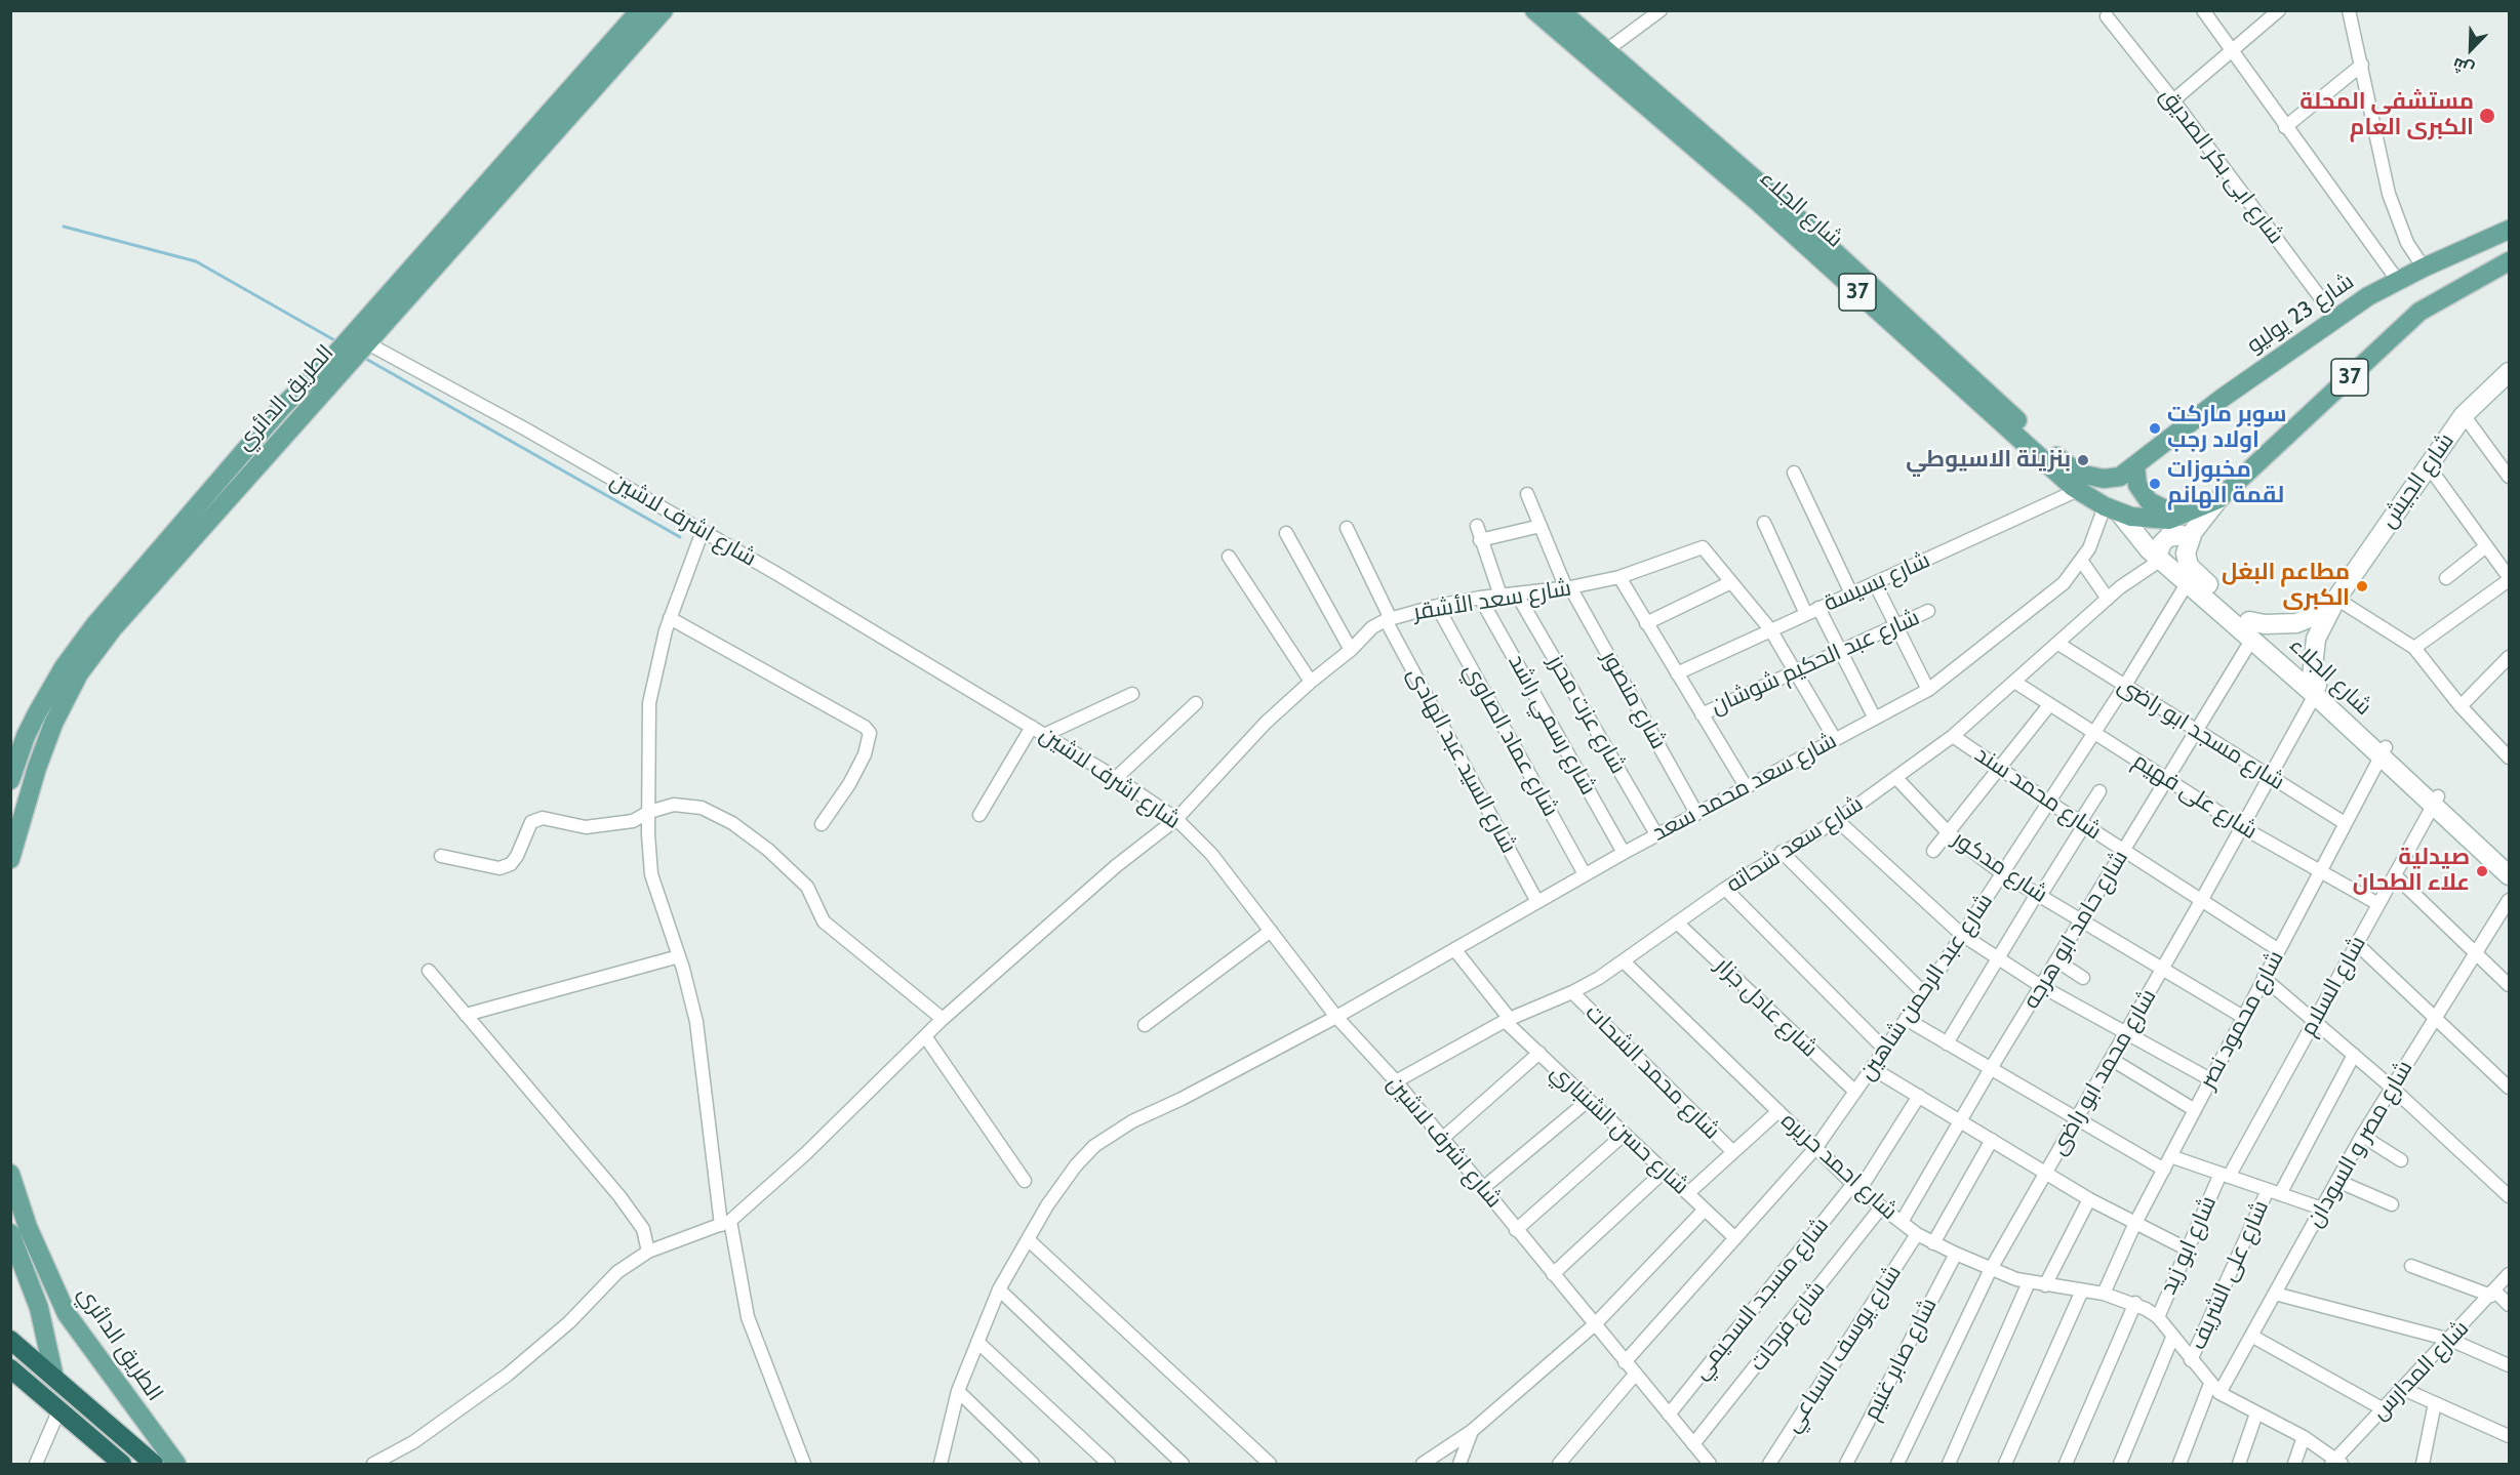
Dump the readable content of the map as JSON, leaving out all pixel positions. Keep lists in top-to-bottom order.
{
  "streets": {
    "main road": [
      "شارع الجلاء",
      "37",
      "شارع 23 يوليو",
      "الطريق الدائري"
    ],
    "street": [
      "شارع ابى بكر الصديق",
      "شارع الجيش",
      "شارع اشرف لاشين",
      "شارع بسيسة",
      "شارع سعد الأشقر",
      "شارع عبد الحكيم شوشان",
      "شارع منصور",
      "شارع عزت محرز",
      "شارع رسمي راشد",
      "شارع مسجد ابو راضى",
      "شارع عماد الصاوي",
      "شارع السيد عبد الهادى",
      "شارع سعد محمد سعد",
      "شارع محمد سند",
      "شارع على فهيم",
      "شارع سعد شحاته",
      "شارع مدكور",
      "شارع حامد ابو هرجه",
      "شارع السلام",
      "شارع عبد الرحمن شاهين",
      "شارع عادل جزار",
      "شارع محمود نصر",
      "شارع محمد الشحات",
      "شارع محمد ابو راضى",
      "شارع حسن الشنباري",
      "شارع مصر و السودان",
      "شارع احمد حريره",
      "شارع ابو زيد",
      "شارع على الشريف",
      "شارع مسجد السحيمي",
      "شارع فرحات",
      "شارع يوسف السباعي",
      "شارع صابر غنيم",
      "شارع المدارس"
    ]
  },
  "crossings": [
    ["شارع ابى بكر الصديق", "شارع 23 يوليو"],
    ["شارع الجلاء", "37"],
    ["شارع الجلاء", "شارع 23 يوليو"],
    ["شارع الجلاء", "شارع الجيش"],
    ["شارع الجلاء", "شارع بسيسة"],
    ["شارع الجلاء", "شارع سعد محمد سعد"],
    ["شارع الجلاء", "شارع سعد شحاته"],
    ["شارع الجلاء", "شارع حامد ابو هرجه"],
    ["شارع الجلاء", "شارع السلام"],
    ["شارع الجلاء", "شارع عبد الرحمن شاهين"],
    ["شارع الجلاء", "شارع محمود نصر"],
    ["شارع الجلاء", "شارع محمد ابو راضى"],
    ["الطريق الدائري", "شارع اشرف لاشين"],
    ["شارع الجيش", "شارع حامد ابو هرجه"],
    ["شارع الجيش", "شارع محمد ابو راضى"],
    ["شارع اشرف لاشين", "شارع سعد الأشقر"],
    ["شارع اشرف لاشين", "شارع سعد محمد سعد"],
    ["شارع اشرف لاشين", "شارع سعد شحاته"],
    ["شارع اشرف لاشين", "شارع عبد الرحمن شاهين"],
    ["شارع اشرف لاشين", "شارع مسجد السحيمي"],
    ["شارع اشرف لاشين", "شارع فرحات"],
    ["شارع سعد الأشقر", "شارع منصور"],
    ["شارع سعد الأشقر", "شارع عزت محرز"],
    ["شارع سعد الأشقر", "شارع رسمي راشد"],
    ["شارع سعد الأشقر", "شارع عماد الصاوي"],
    ["شارع سعد الأشقر", "شارع السيد عبد الهادى"],
    ["شارع منصور", "شارع سعد محمد سعد"],
    ["شارع عزت محرز", "شارع سعد محمد سعد"],
    ["شارع رسمي راشد", "شارع سعد محمد سعد"],
    ["شارع مسجد ابو راضى", "شارع سعد شحاته"],
    ["شارع مسجد ابو راضى", "شارع حامد ابو هرجه"],
    ["شارع مسجد ابو راضى", "شارع عبد الرحمن شاهين"],
    ["شارع مسجد ابو راضى", "شارع محمود نصر"],
    ["شارع مسجد ابو راضى", "شارع محمد ابو راضى"],
    ["شارع عماد الصاوي", "شارع سعد محمد سعد"],
    ["شارع السيد عبد الهادى", "شارع سعد محمد سعد"],
    ["شارع سعد محمد سعد", "شارع حسن الشنباري"],
    ["شارع محمد سند", "شارع سعد شحاته"],
    ["شارع محمد سند", "شارع حامد ابو هرجه"],
    ["شارع محمد سند", "شارع عبد الرحمن شاهين"],
    ["شارع محمد سند", "شارع محمود نصر"],
    ["شارع محمد سند", "شارع محمد ابو راضى"],
    ["شارع على فهيم", "شارع سعد شحاته"],
    ["شارع على فهيم", "شارع حامد ابو هرجه"],
    ["شارع على فهيم", "شارع السلام"],
    ["شارع على فهيم", "شارع عبد الرحمن شاهين"],
    ["شارع على فهيم", "شارع محمود نصر"],
    ["شارع على فهيم", "شارع محمد ابو راضى"],
    ["شارع سعد شحاته", "شارع مدكور"],
    ["شارع سعد شحاته", "شارع عادل جزار"],
    ["شارع سعد شحاته", "شارع محمد الشحات"],
    ["شارع سعد شحاته", "شارع حسن الشنباري"],
    ["شارع سعد شحاته", "شارع احمد حريره"],
    ["شارع مدكور", "شارع حامد ابو هرجه"],
    ["شارع مدكور", "شارع عبد الرحمن شاهين"],
    ["شارع مدكور", "شارع محمود نصر"],
    ["شارع مدكور", "شارع محمد ابو راضى"],
    ["شارع حامد ابو هرجه", "شارع احمد حريره"],
    ["شارع السلام", "شارع ابو زيد"],
    ["شارع عبد الرحمن شاهين", "شارع عادل جزار"],
    ["شارع عبد الرحمن شاهين", "شارع حسن الشنباري"],
    ["شارع عبد الرحمن شاهين", "شارع احمد حريره"],
    ["شارع محمود نصر", "شارع احمد حريره"],
    ["شارع محمد ابو راضى", "شارع احمد حريره"],
    ["شارع مصر و السودان", "شارع احمد حريره"],
    ["شارع احمد حريره", "شارع ابو زيد"],
    ["شارع احمد حريره", "شارع على الشريف"],
    ["شارع احمد حريره", "شارع مسجد السحيمي"],
    ["شارع احمد حريره", "شارع فرحات"],
    ["شارع احمد حريره", "شارع يوسف السباعي"],
    ["شارع احمد حريره", "شارع صابر غنيم"],
    ["شارع احمد حريره", "شارع المدارس"]
  ],
  "places": [
    "مستشفى المحلة الكبرى العام",
    "سوبر ماركت اولاد رجب",
    "بنزينة الاسيوطي",
    "مخبوزات لقمة الهانم",
    "مطاعم البغل الكبرى",
    "صيدلية علاء الطحان"
  ],
  "north": "bottom left"
}
